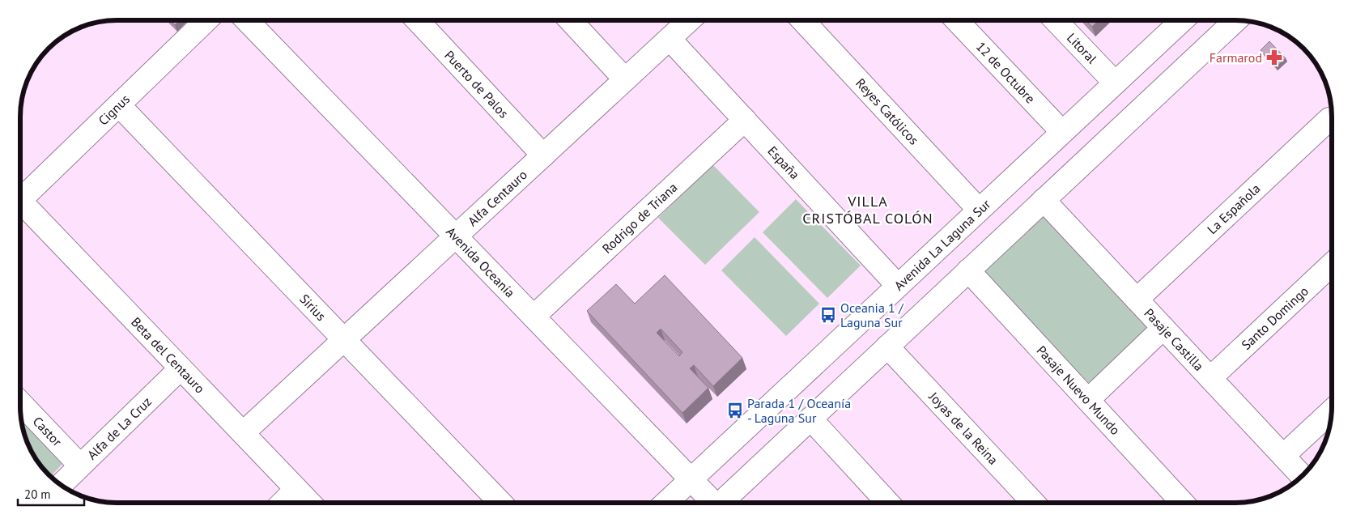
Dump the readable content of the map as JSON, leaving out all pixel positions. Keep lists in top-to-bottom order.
{
  "streets": {
    "street": [
      "Litoral",
      "12 de Octubre",
      "Puerto de Palos",
      "Cignus",
      "Reyes Católicos",
      "España",
      "Alfa Centauro",
      "La Española",
      "Rodrigo de Triana",
      "Avenida La Laguna Sur",
      "Avenida Oceanía",
      "Sirius",
      "Santo Domingo",
      "Pasaje Castilla",
      "Beta del Centauro",
      "Pasaje Nuevo Mundo",
      "Alfa de La Cruz",
      "Joyas de la Reina",
      "Castor"
    ]
  },
  "crossings": [
    ["Litoral", "Avenida La Laguna Sur"],
    ["12 de Octubre", "Avenida La Laguna Sur"],
    ["Puerto de Palos", "Alfa Centauro"],
    ["Cignus", "Sirius"],
    ["Reyes Católicos", "Avenida La Laguna Sur"],
    ["España", "Alfa Centauro"],
    ["España", "Rodrigo de Triana"],
    ["España", "Avenida La Laguna Sur"],
    ["Alfa Centauro", "Avenida Oceanía"],
    ["Alfa Centauro", "Sirius"],
    ["Alfa Centauro", "Beta del Centauro"],
    ["La Española", "Pasaje Castilla"],
    ["Rodrigo de Triana", "Avenida Oceanía"],
    ["Avenida La Laguna Sur", "Avenida Oceanía"],
    ["Santo Domingo", "Pasaje Castilla"],
    ["Beta del Centauro", "Alfa de La Cruz"],
    ["Alfa de La Cruz", "Castor"]
  ],
  "districts": ["VILLA CRISTÓBAL COLÓN"],
  "places": {
    "pharmacy": ["Farmarod"],
    "bus stop": ["Oceania 1 / Laguna Sur", "Parada 1 / Oceanía - Laguna Sur"]
  },
  "scale_bar": "20 m"
}
